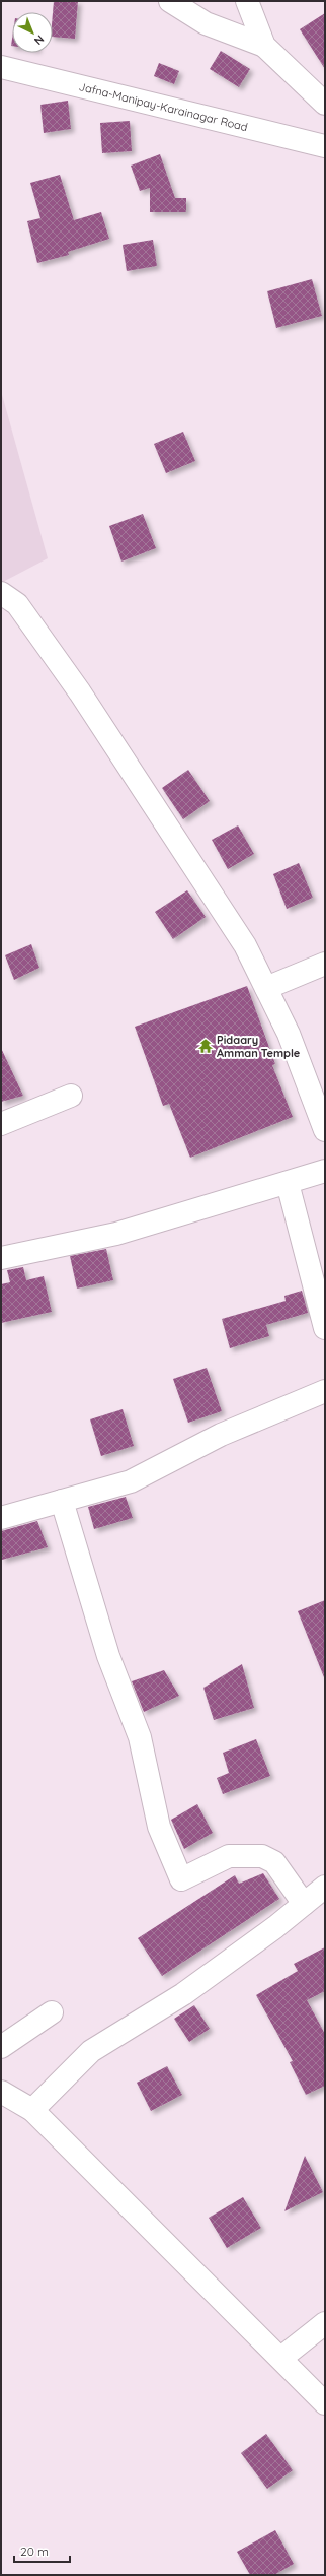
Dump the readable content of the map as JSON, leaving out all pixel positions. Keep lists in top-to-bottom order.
{
  "streets": {
    "street": ["Jafna-Manipay-Karainagar Road"]
  },
  "places": {
    "temple": ["Pidaary Amman Temple"]
  },
  "scale_bar": "20 m",
  "north": "bottom right"
}
